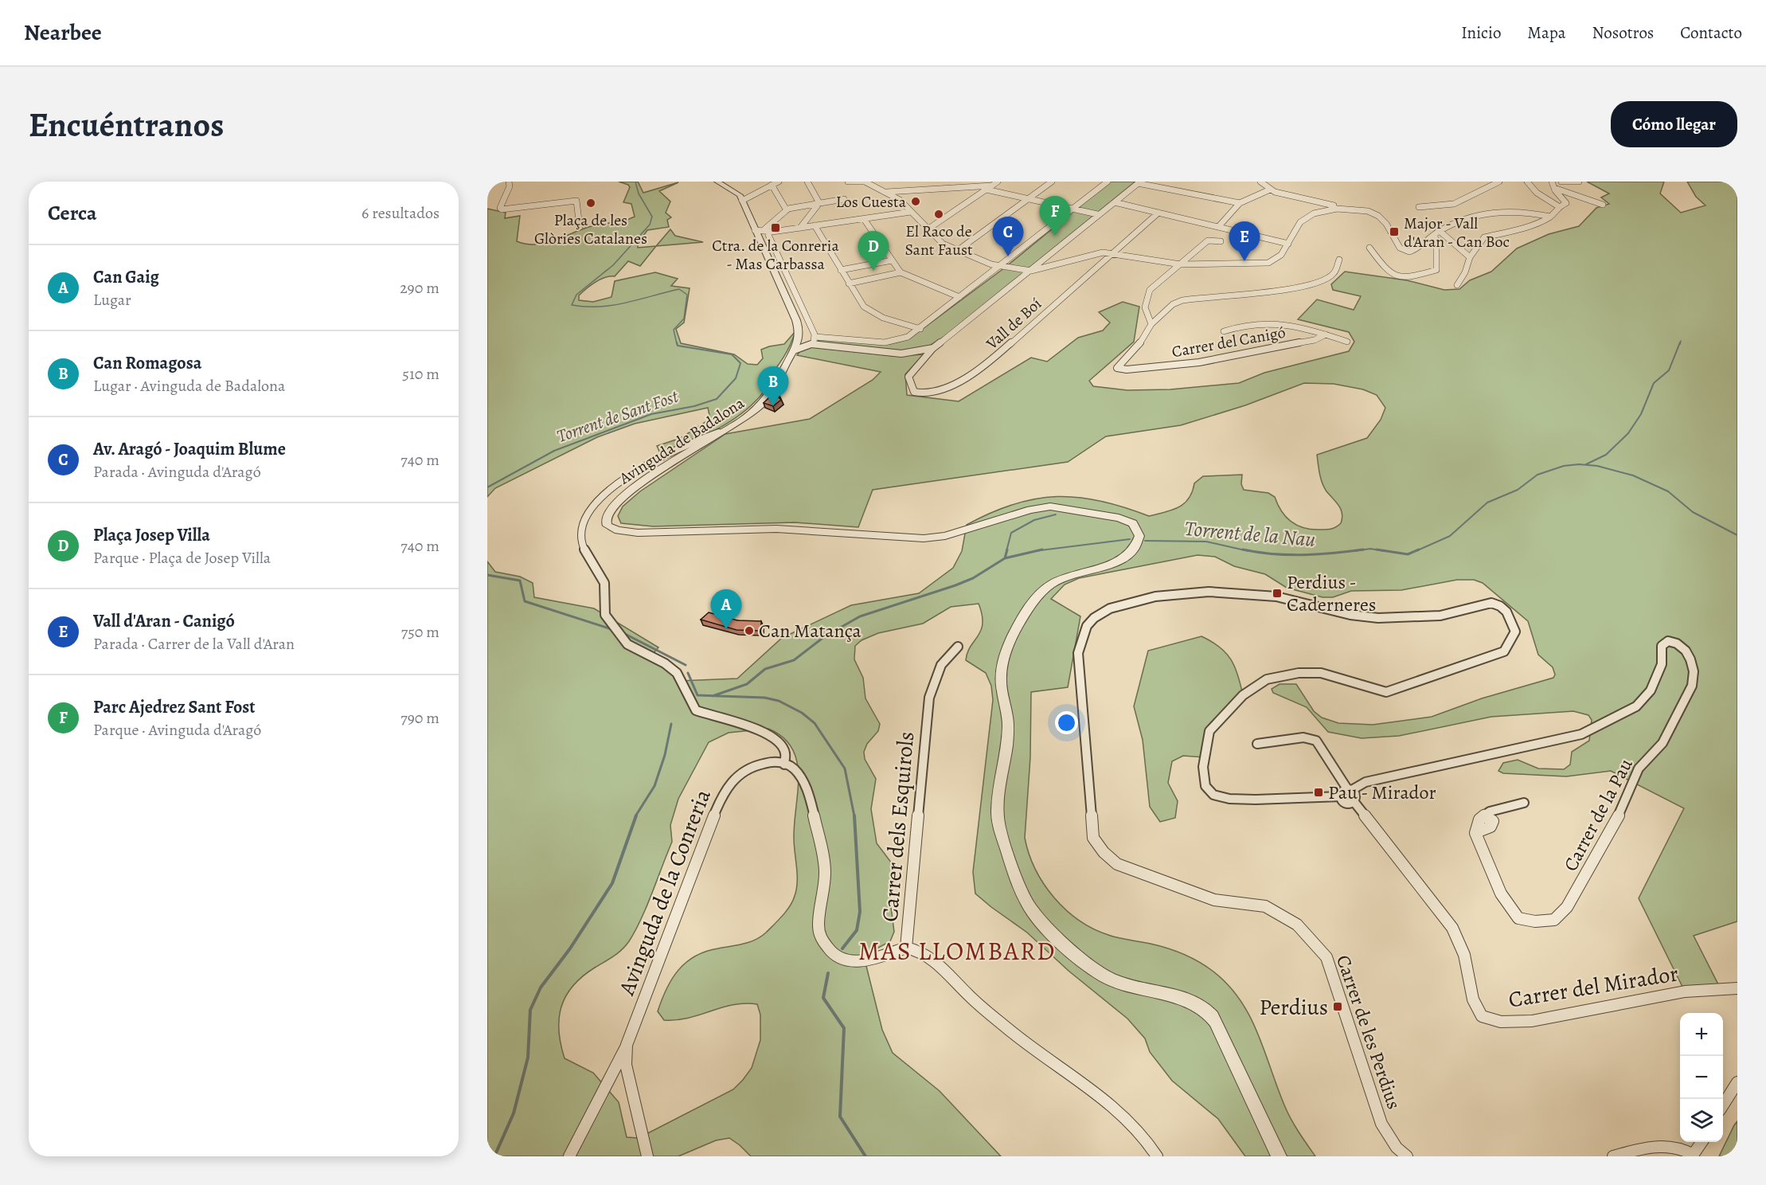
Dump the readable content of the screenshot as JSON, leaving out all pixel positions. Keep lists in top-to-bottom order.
{
  "streets": {
    "street": [
      "Vall de Boí",
      "Carrer del Canigó",
      "Avinguda de Badalona",
      "Carrer de la Pau",
      "Carrer dels Esquirols",
      "Avinguda de la Conreria",
      "Carrer del Mirador",
      "Carrer de les Perdius"
    ]
  },
  "crossings": [
    ["Carrer de la Pau", "Carrer del Mirador"],
    ["Carrer de la Pau", "Carrer de les Perdius"],
    ["Carrer del Mirador", "Carrer de les Perdius"]
  ],
  "districts": ["MAS LLOMBARD"],
  "water": ["Torrent de Sant Fost", "Torrent de la Nau"],
  "places": {
    "other": [
      "Los Cuesta",
      "Plaça de les Glòries Catalanes",
      "El Raco de Sant Faust",
      "Can Matança"
    ],
    "transit": [
      "Ctra. de la Conreria - Mas Carbassa",
      "Major - Vall d'Aran - Can Boc",
      "Perdius - Caderneres",
      "Pau - Mirador",
      "Perdius"
    ]
  },
  "page": {
    "header": "Nearbee",
    "nav": [
      "Inicio",
      "Mapa",
      "Nosotros",
      "Contacto"
    ],
    "buttons": "Cómo llegar",
    "title": "Encuéntranos",
    "heading": ["Cerca", "6 resultados"],
    "pins": [
      "F",
      "C",
      "E",
      "D",
      "B",
      "A"
    ],
    "list": [
      {
        "mark": "A",
        "name": "Can Gaig",
        "note": "Lugar",
        "value": "290 m"
      },
      {
        "mark": "B",
        "name": "Can Romagosa",
        "note": "Lugar · Avinguda de Badalona",
        "value": "510 m"
      },
      {
        "mark": "C",
        "name": "Av. Aragó - Joaquim Blume",
        "note": "Parada · Avinguda d'Aragó",
        "value": "740 m"
      },
      {
        "mark": "D",
        "name": "Plaça Josep Villa",
        "note": "Parque · Plaça de Josep Villa",
        "value": "740 m"
      },
      {
        "mark": "E",
        "name": "Vall d'Aran - Canigó",
        "note": "Parada · Carrer de la Vall d'Aran",
        "value": "750 m"
      },
      {
        "mark": "F",
        "name": "Parc Ajedrez Sant Fost",
        "note": "Parque · Avinguda d'Aragó",
        "value": "790 m"
      }
    ],
    "map_buttons": ["+", "−"]
  }
}
